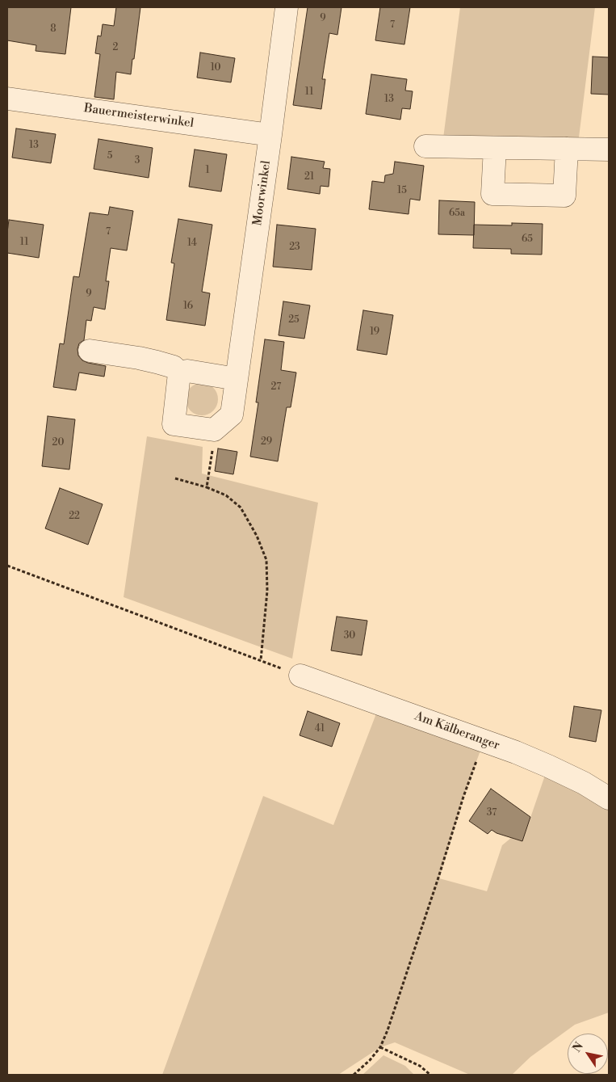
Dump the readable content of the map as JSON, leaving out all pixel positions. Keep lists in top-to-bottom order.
{
  "streets": {
    "street": ["Bauermeisterwinkel", "Moorwinkel", "Am Kälberanger"]
  },
  "crossings": [
    ["Bauermeisterwinkel", "Moorwinkel"]
  ],
  "house_numbers": [
    "9",
    "7",
    "8",
    "2",
    "10",
    "11",
    "13",
    "13",
    "5",
    "3",
    "1",
    "21",
    "15",
    "65a",
    "7",
    "65",
    "11",
    "14",
    "23",
    "9",
    "16",
    "25",
    "19",
    "27",
    "29",
    "20",
    "22",
    "30",
    "41",
    "37"
  ],
  "north": "top left"
}
